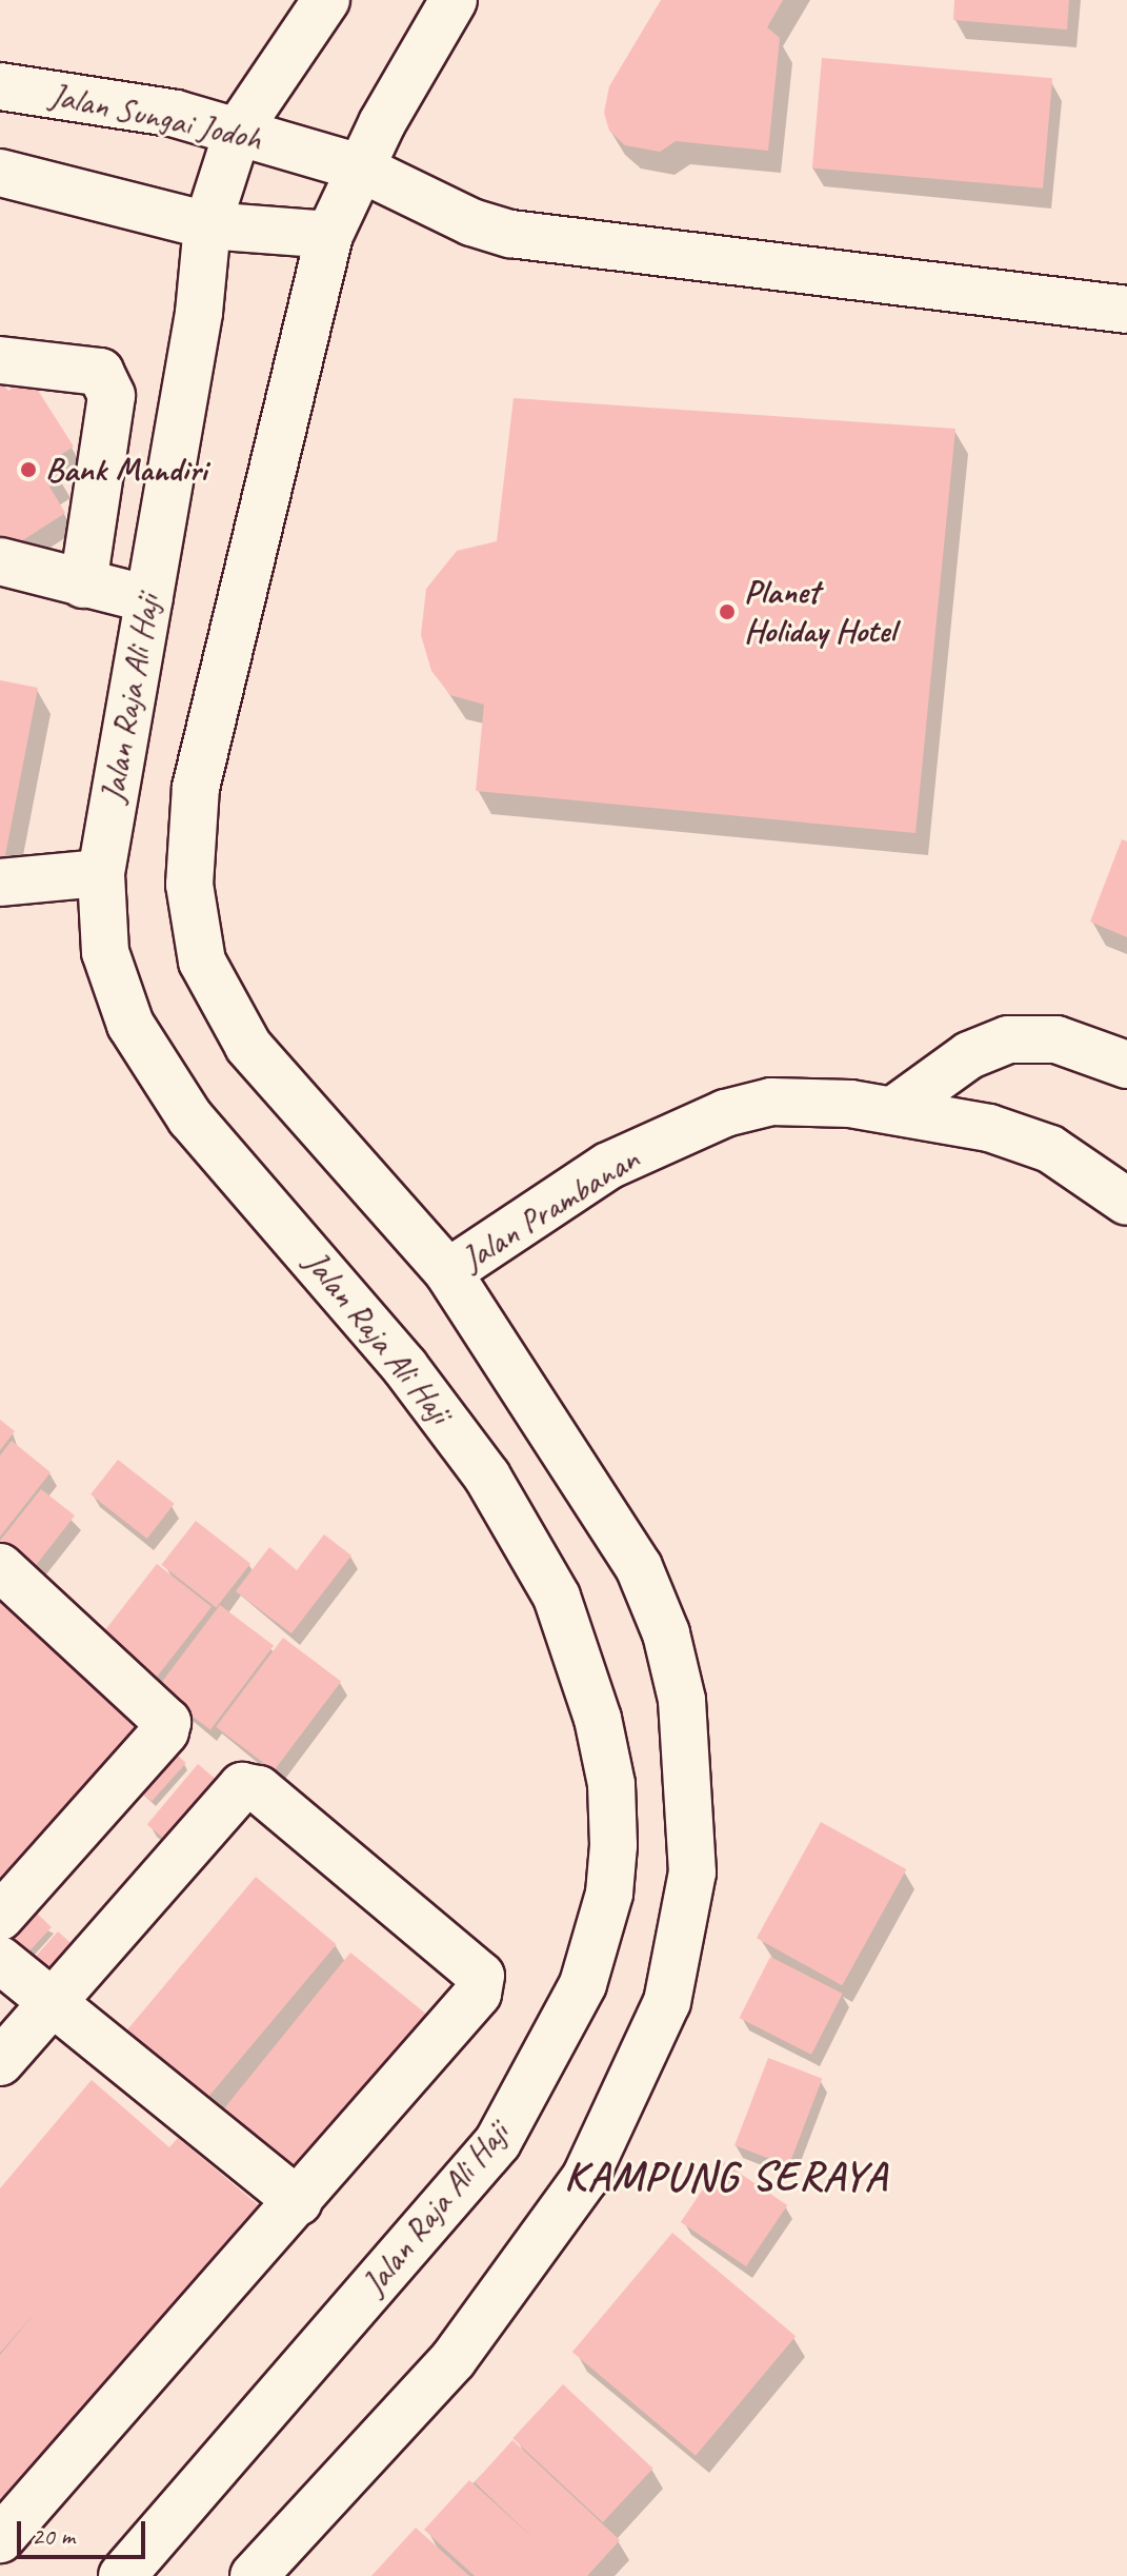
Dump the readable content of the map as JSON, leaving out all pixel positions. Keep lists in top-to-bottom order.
{
  "streets": {
    "main road": ["Jalan Sungai Jodoh", "Jalan Raja Ali Haji", "Jalan Prambanan"]
  },
  "crossings": [
    ["Jalan Sungai Jodoh", "Jalan Raja Ali Haji"]
  ],
  "districts": ["KAMPUNG SERAYA"],
  "places": ["Bank Mandiri", "Planet Holiday Hotel"],
  "scale_bar": "20 m"
}
